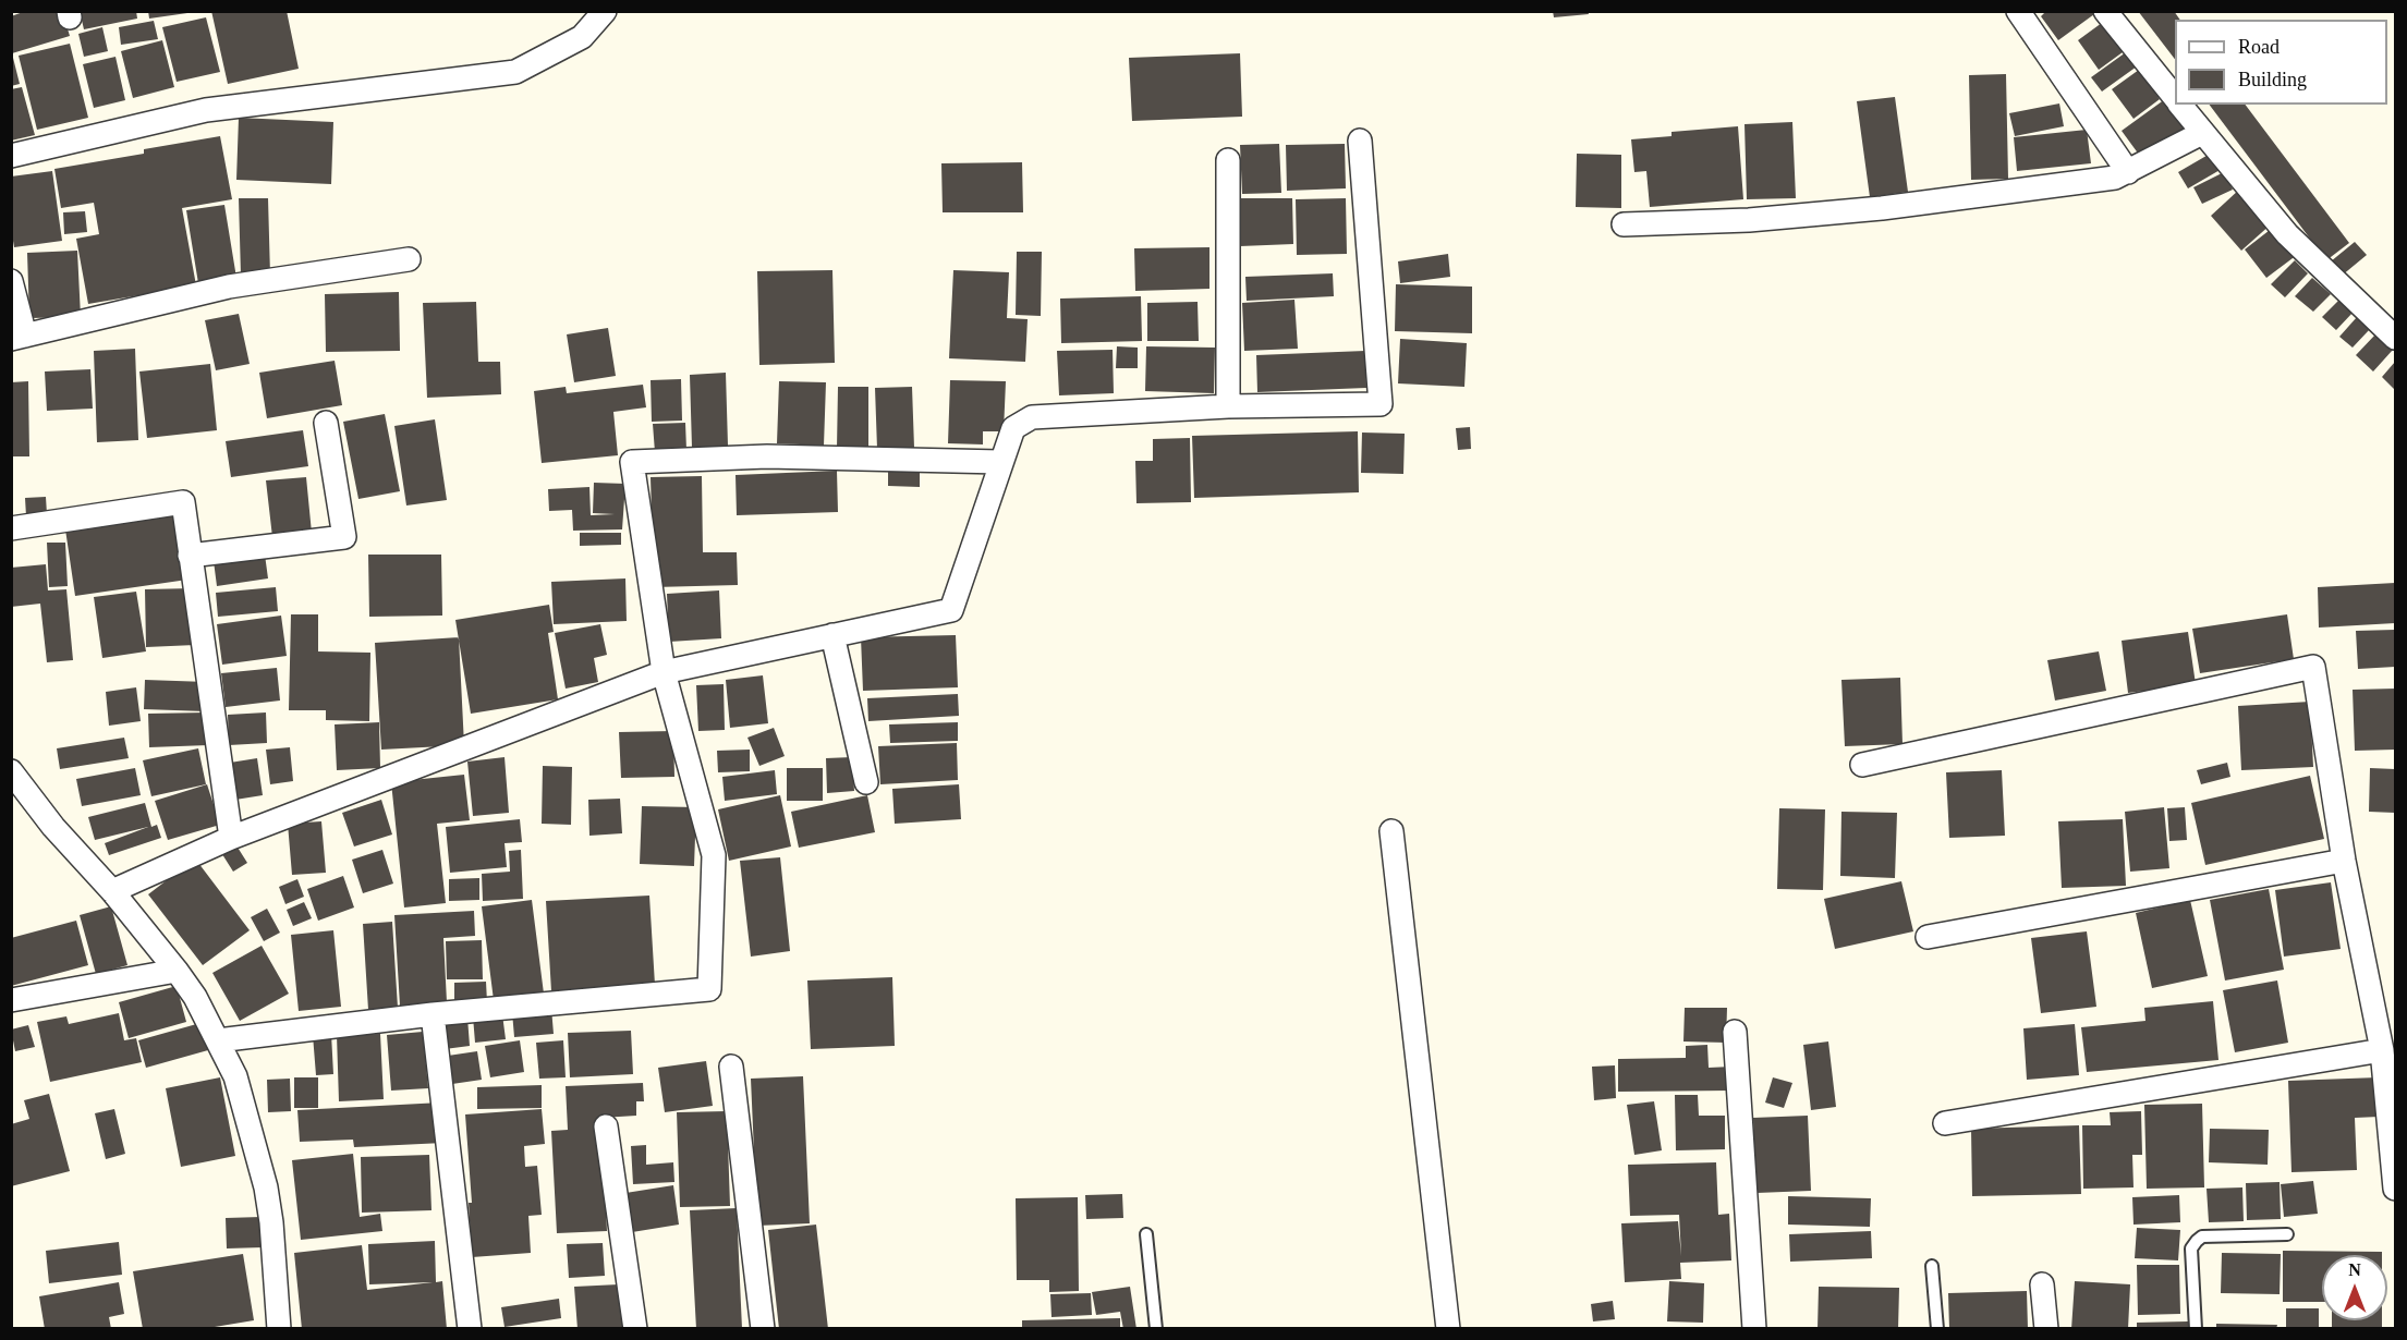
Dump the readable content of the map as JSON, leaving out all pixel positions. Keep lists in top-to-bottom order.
{
  "legend": ["Road", "Building"],
  "north": "top"
}
